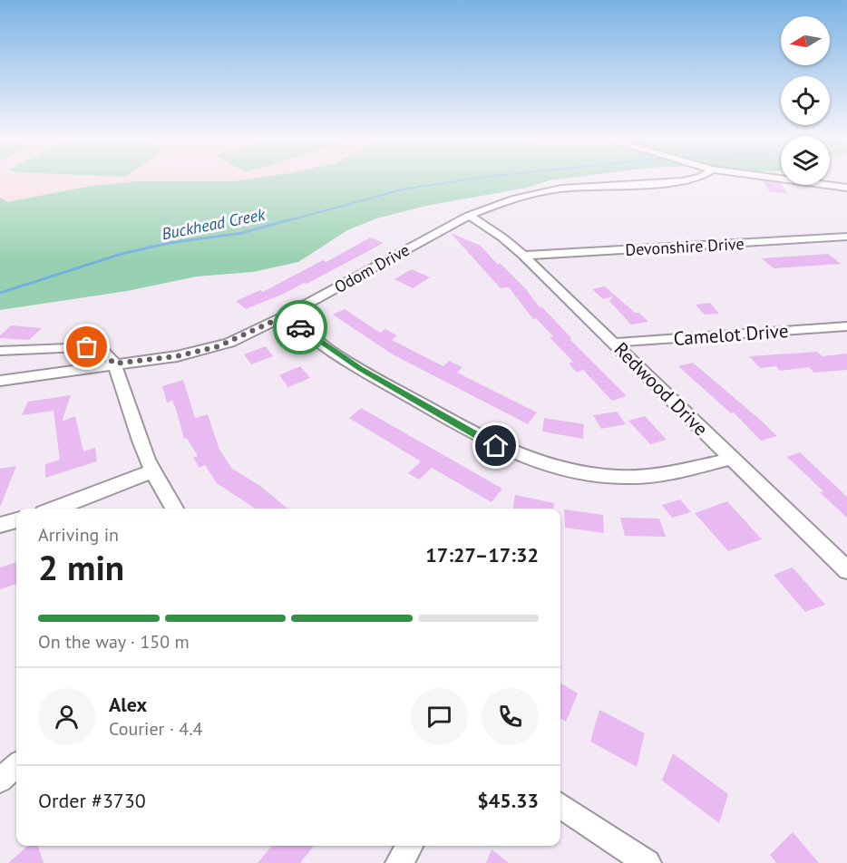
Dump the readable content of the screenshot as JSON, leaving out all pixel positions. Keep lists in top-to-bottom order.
{
  "streets": {
    "street": [
      "Devonshire Drive",
      "Odom Drive",
      "Camelot Drive",
      "Redwood Drive"
    ]
  },
  "crossings": [
    ["Devonshire Drive", "Redwood Drive"],
    ["Odom Drive", "Redwood Drive"],
    ["Camelot Drive", "Redwood Drive"]
  ],
  "water": ["Buckhead Creek"],
  "north": "left",
  "page": {
    "heading": ["2 min", "Arriving in", "17:27–17:32"],
    "panel": [
      "Alex",
      "Courier · 4.4",
      "Order #3730",
      "$45.33"
    ],
    "bar": "On the way · 150 m"
  }
}
